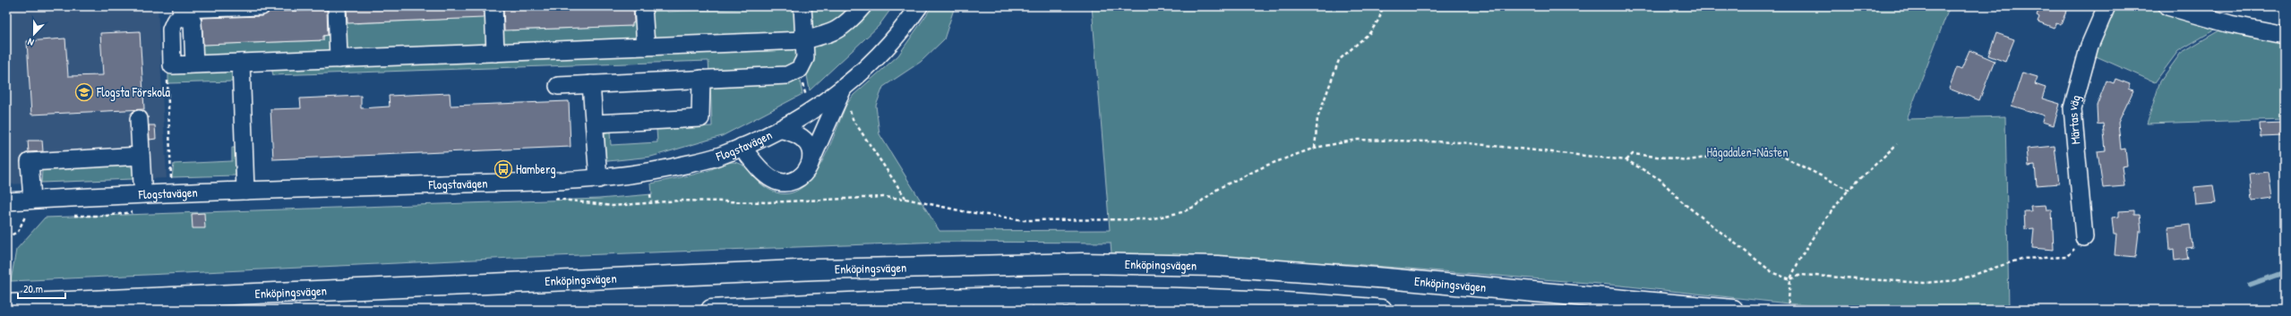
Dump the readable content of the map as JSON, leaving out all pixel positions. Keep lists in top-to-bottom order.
{
  "streets": {
    "main road": ["Enköpingsvägen"],
    "street": ["Märtas väg", "Flogstavägen"]
  },
  "parks": ["Hågadalen-Nåsten"],
  "places": {
    "school or university": ["Flogsta Förskola"],
    "bus stop": ["Hamberg"]
  },
  "scale_bar": "20 m",
  "north": "bottom"
}
